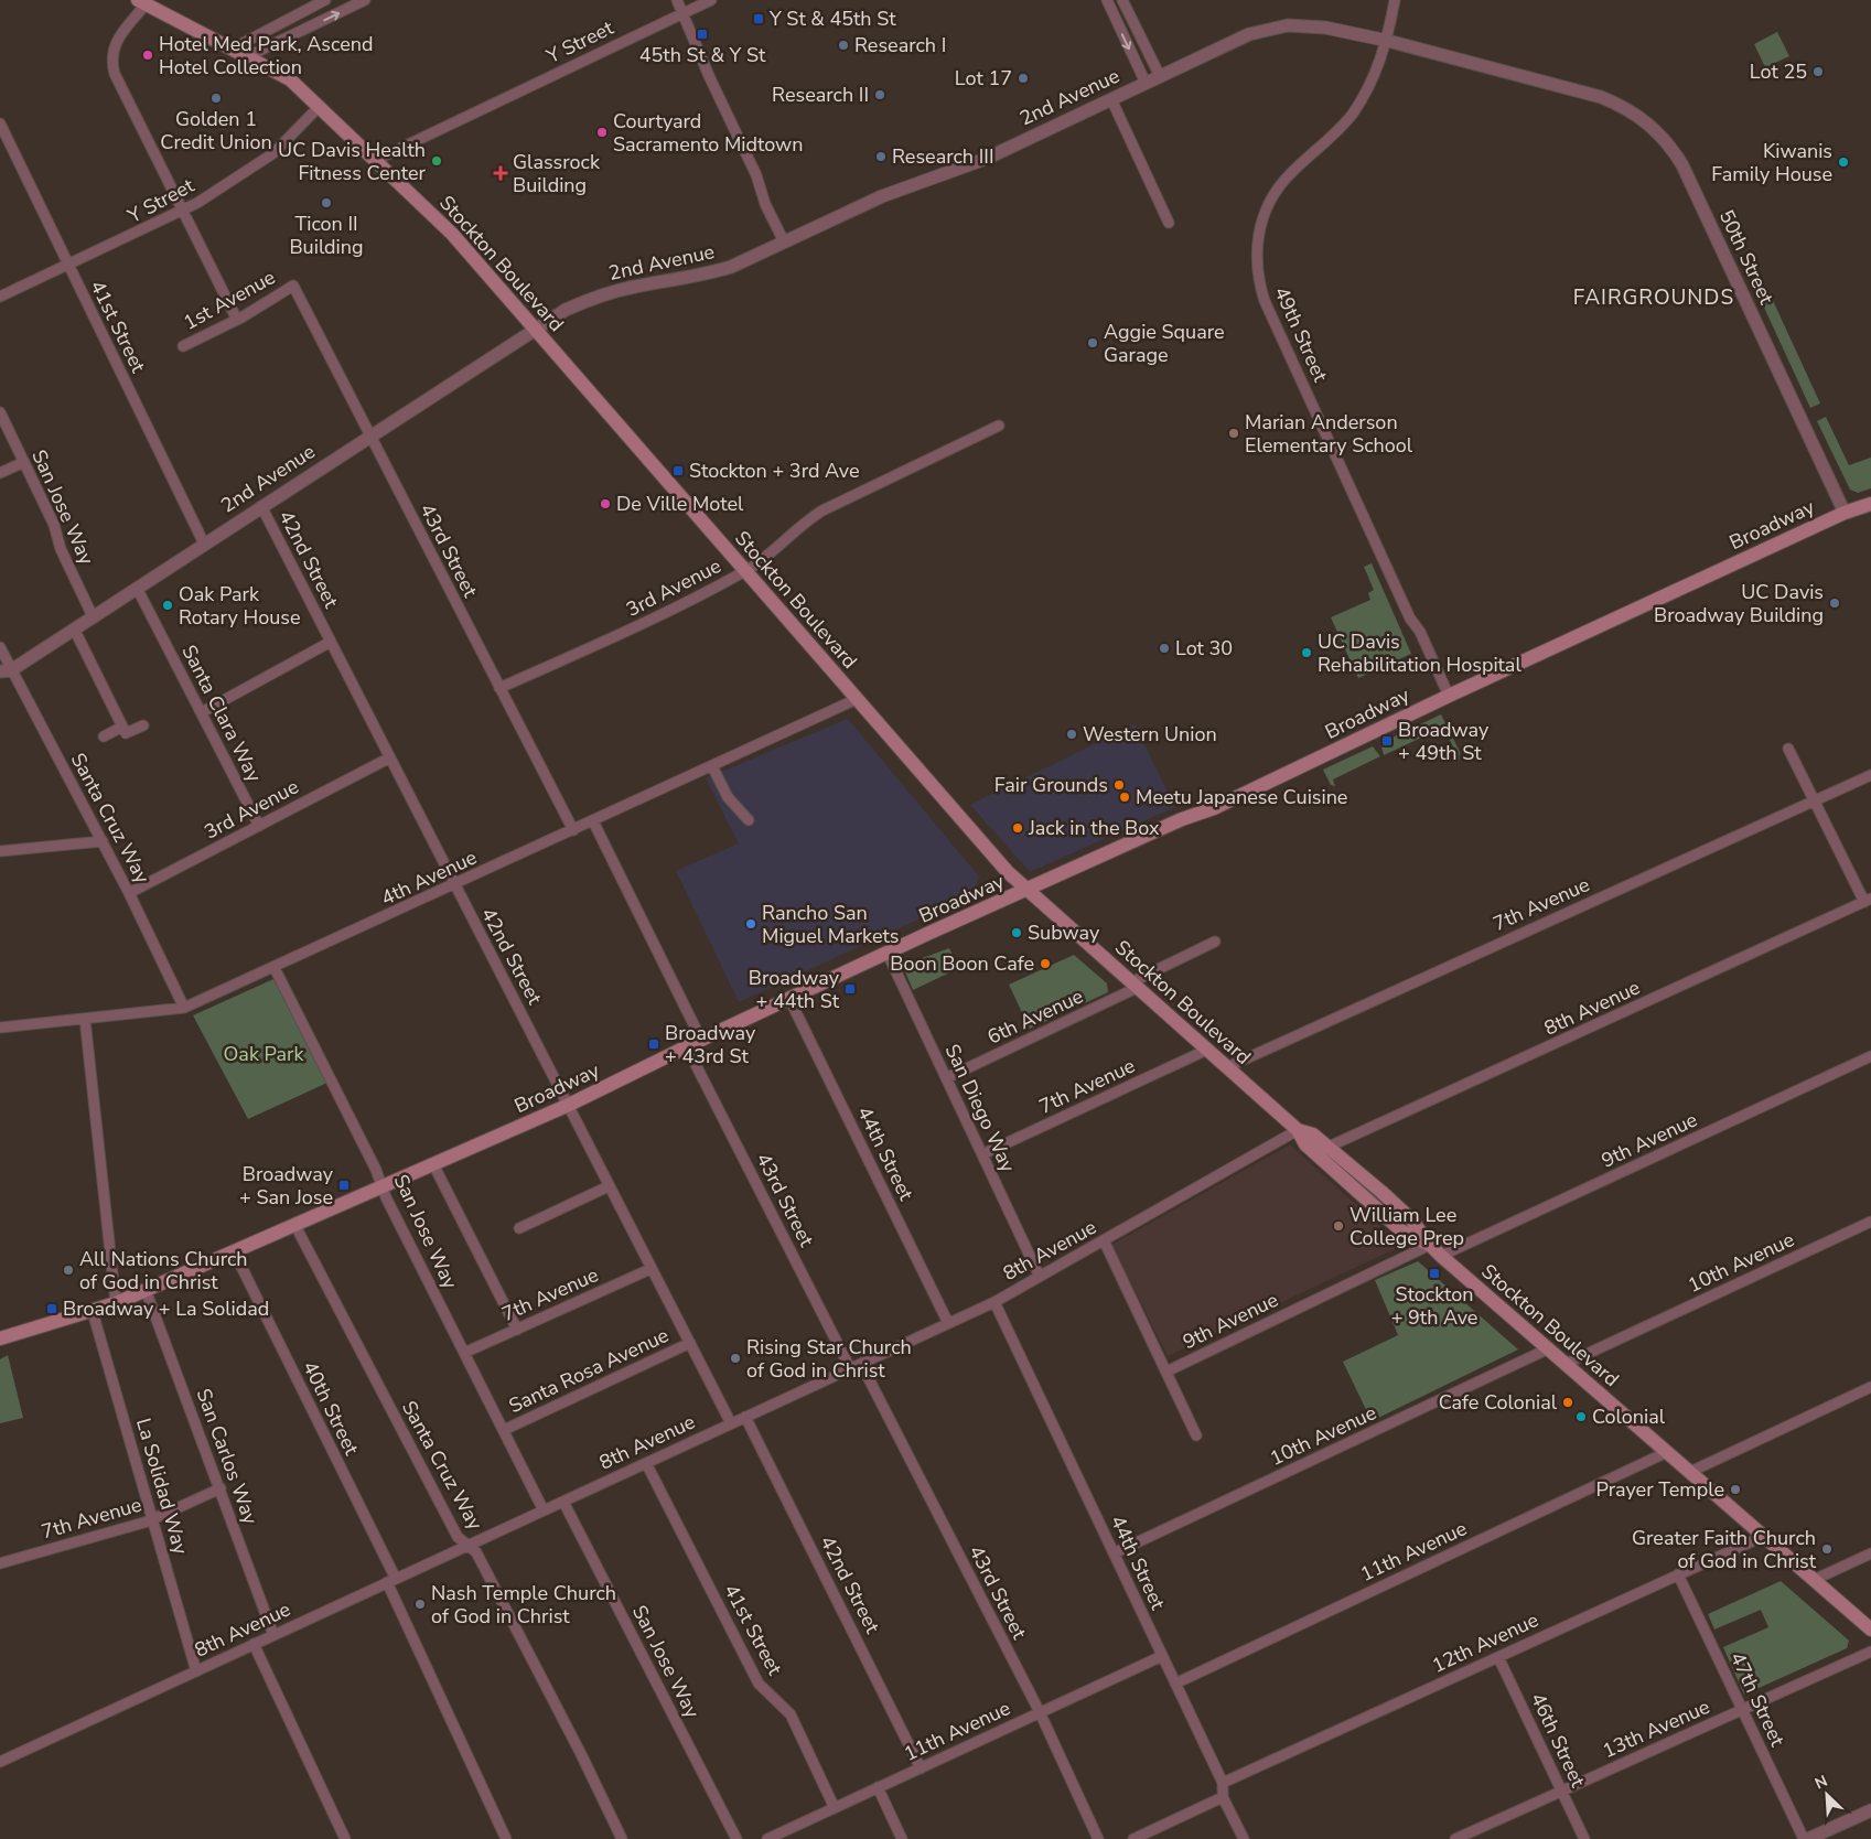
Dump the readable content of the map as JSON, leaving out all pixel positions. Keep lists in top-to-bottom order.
{
  "streets": {
    "main road": ["Stockton Boulevard", "Broadway"],
    "street": [
      "Y Street",
      "2nd Avenue",
      "50th Street",
      "1st Avenue",
      "41st Street",
      "49th Street",
      "San Jose Way",
      "43rd Street",
      "42nd Street",
      "3rd Avenue",
      "Santa Clara Way",
      "Santa Cruz Way",
      "4th Avenue",
      "7th Avenue",
      "8th Avenue",
      "6th Avenue",
      "San Diego Way",
      "9th Avenue",
      "44th Street",
      "10th Avenue",
      "Santa Rosa Avenue",
      "40th Street",
      "San Carlos Way",
      "La Solidad Way",
      "11th Avenue",
      "12th Avenue",
      "47th Street",
      "13th Avenue",
      "46th Street"
    ]
  },
  "crossings": [
    ["Y Street", "Stockton Boulevard"],
    ["Y Street", "41st Street"],
    ["2nd Avenue", "50th Street"],
    ["2nd Avenue", "Stockton Boulevard"],
    ["2nd Avenue", "41st Street"],
    ["2nd Avenue", "49th Street"],
    ["2nd Avenue", "San Jose Way"],
    ["2nd Avenue", "43rd Street"],
    ["2nd Avenue", "42nd Street"],
    ["2nd Avenue", "Santa Clara Way"],
    ["2nd Avenue", "Santa Cruz Way"],
    ["50th Street", "49th Street"],
    ["50th Street", "Broadway"],
    ["Stockton Boulevard", "Broadway"],
    ["Stockton Boulevard", "3rd Avenue"],
    ["Stockton Boulevard", "4th Avenue"],
    ["Stockton Boulevard", "7th Avenue"],
    ["Stockton Boulevard", "8th Avenue"],
    ["Stockton Boulevard", "6th Avenue"],
    ["Stockton Boulevard", "9th Avenue"],
    ["Stockton Boulevard", "10th Avenue"],
    ["Stockton Boulevard", "11th Avenue"],
    ["Stockton Boulevard", "12th Avenue"],
    ["1st Avenue", "43rd Street"],
    ["41st Street", "8th Avenue"],
    ["41st Street", "11th Avenue"],
    ["49th Street", "Broadway"],
    ["San Jose Way", "Broadway"],
    ["San Jose Way", "4th Avenue"],
    ["San Jose Way", "7th Avenue"],
    ["San Jose Way", "8th Avenue"],
    ["San Jose Way", "Santa Rosa Avenue"],
    ["Broadway", "43rd Street"],
    ["Broadway", "42nd Street"],
    ["Broadway", "Santa Cruz Way"],
    ["Broadway", "San Diego Way"],
    ["Broadway", "44th Street"],
    ["Broadway", "40th Street"],
    ["Broadway", "San Carlos Way"],
    ["Broadway", "La Solidad Way"],
    ["43rd Street", "3rd Avenue"],
    ["43rd Street", "4th Avenue"],
    ["43rd Street", "8th Avenue"],
    ["43rd Street", "11th Avenue"],
    ["42nd Street", "3rd Avenue"],
    ["42nd Street", "4th Avenue"],
    ["42nd Street", "7th Avenue"],
    ["42nd Street", "8th Avenue"],
    ["42nd Street", "Santa Rosa Avenue"],
    ["42nd Street", "11th Avenue"],
    ["3rd Avenue", "Santa Clara Way"],
    ["3rd Avenue", "Santa Cruz Way"],
    ["Santa Cruz Way", "4th Avenue"],
    ["Santa Cruz Way", "8th Avenue"],
    ["7th Avenue", "San Diego Way"],
    ["7th Avenue", "San Carlos Way"],
    ["7th Avenue", "La Solidad Way"],
    ["8th Avenue", "San Diego Way"],
    ["8th Avenue", "44th Street"],
    ["8th Avenue", "40th Street"],
    ["8th Avenue", "San Carlos Way"],
    ["8th Avenue", "La Solidad Way"],
    ["6th Avenue", "San Diego Way"],
    ["44th Street", "10th Avenue"],
    ["44th Street", "11th Avenue"],
    ["44th Street", "12th Avenue"],
    ["12th Avenue", "47th Street"],
    ["12th Avenue", "46th Street"],
    ["47th Street", "13th Avenue"],
    ["13th Avenue", "46th Street"]
  ],
  "districts": ["FAIRGROUNDS"],
  "parks": ["Oak Park"],
  "places": {
    "transit": [
      "Y St & 45th St",
      "45th St & Y St",
      "Stockton + 3rd Ave",
      "Broadway + 49th St",
      "Broadway + 44th St",
      "Broadway + 43rd St",
      "Broadway + San Jose",
      "Stockton + 9th Ave",
      "Broadway + La Solidad"
    ],
    "other": [
      "Research I",
      "Hotel Med Park, Ascend Hotel Collection",
      "Lot 25",
      "Lot 17",
      "Research II",
      "Golden 1 Credit Union",
      "Courtyard Sacramento Midtown",
      "Research III",
      "UC Davis Health Fitness Center",
      "Kiwanis Family House",
      "Ticon II Building",
      "Aggie Square Garage",
      "Marian Anderson Elementary School",
      "De Ville Motel",
      "UC Davis Broadway Building",
      "Oak Park Rotary House",
      "Lot 30",
      "UC Davis Rehabilitation Hospital",
      "Western Union",
      "Fair Grounds",
      "Meetu Japanese Cuisine",
      "Jack in the Box",
      "Rancho San Miguel Markets",
      "Subway",
      "Boon Boon Cafe",
      "William Lee College Prep",
      "All Nations Church of God in Christ",
      "Rising Star Church of God in Christ",
      "Cafe Colonial",
      "Colonial",
      "Prayer Temple",
      "Greater Faith Church of God in Christ",
      "Nash Temple Church of God in Christ"
    ],
    "health": ["Glassrock Building"]
  },
  "north": "top left"
}
